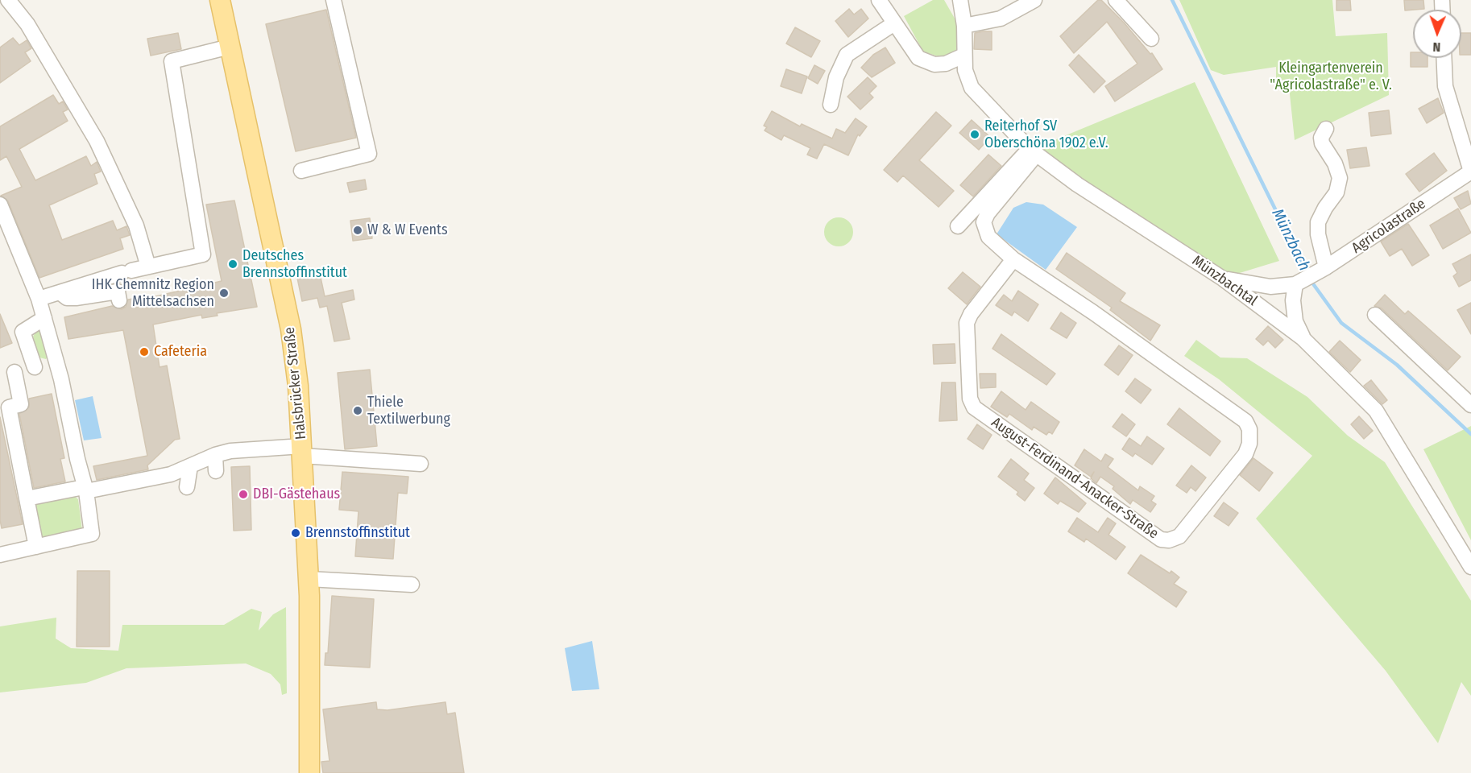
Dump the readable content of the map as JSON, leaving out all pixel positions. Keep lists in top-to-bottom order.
{
  "streets": {
    "main road": ["Halsbrücker Straße"],
    "street": ["Agricolastraße", "Münzbachtal", "August-Ferdinand-Anacker-Straße"]
  },
  "crossings": [
    ["Münzbachtal", "August-Ferdinand-Anacker-Straße"]
  ],
  "water": ["Münzbach"],
  "parks": ["Kleingartenverein \"Agricolastraße\" e. V."],
  "places": [
    "Reiterhof SV Oberschöna 1902 e.V.",
    "W & W Events",
    "Deutsches Brennstoffinstitut",
    "IHK Chemnitz Region Mittelsachsen",
    "Cafeteria",
    "Thiele Textilwerbung",
    "DBI-Gästehaus",
    "Brennstoffinstitut"
  ],
  "north": "bottom"
}
